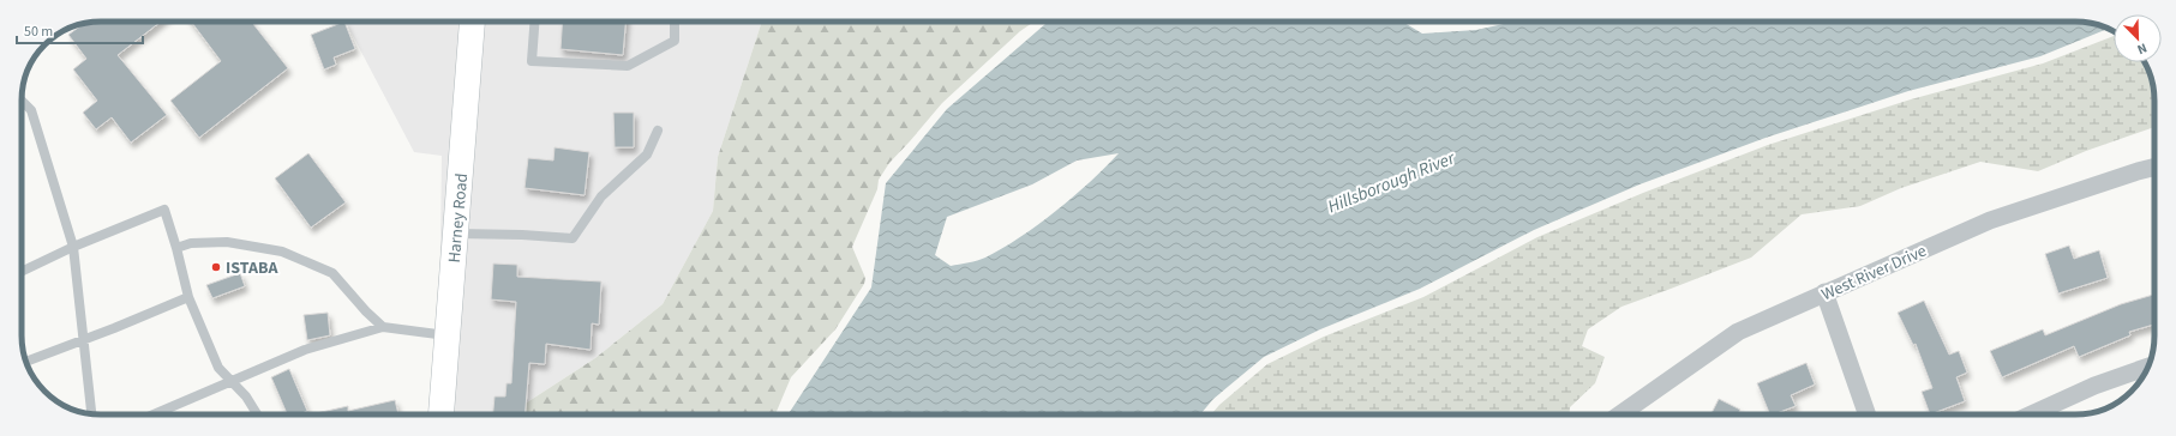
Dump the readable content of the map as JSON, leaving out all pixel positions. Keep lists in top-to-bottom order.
{
  "streets": {
    "street": ["Harney Road", "West River Drive"]
  },
  "water": ["Hillsborough River"],
  "places": ["ISTABA"],
  "scale_bar": "50 m",
  "north": "bottom right"
}
